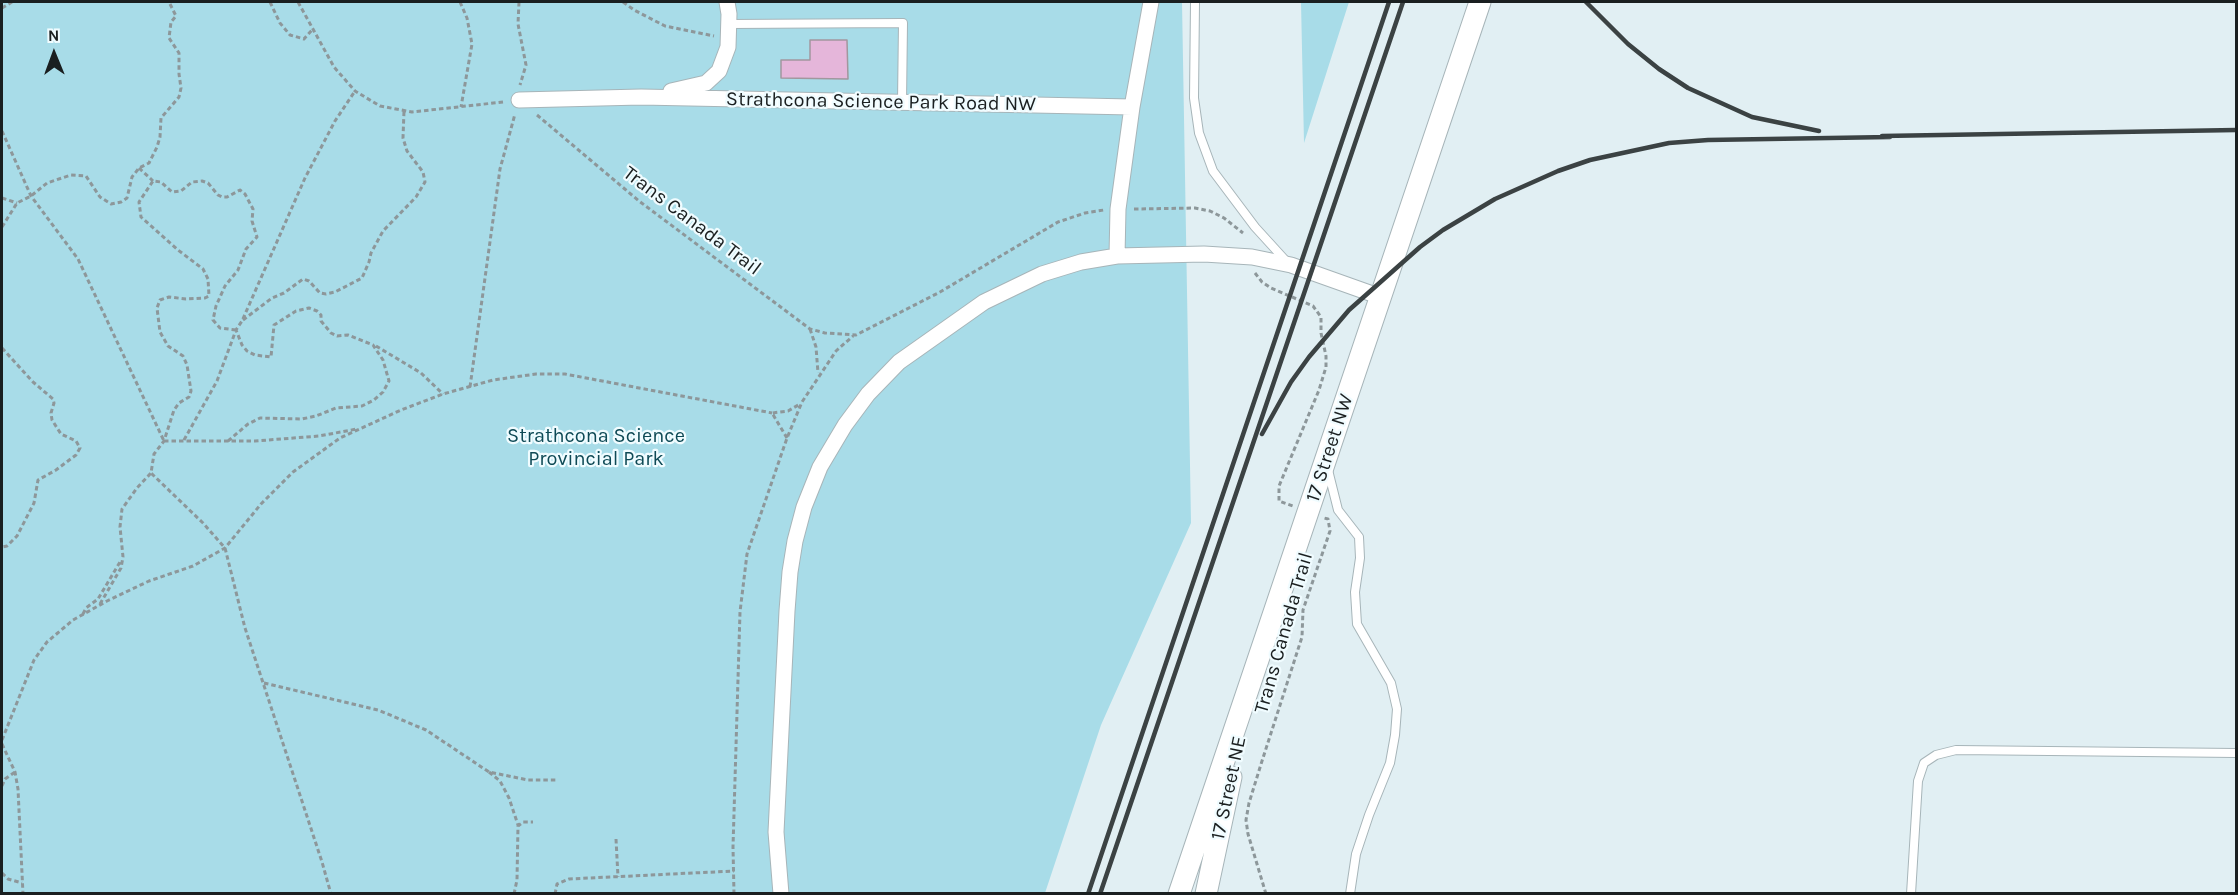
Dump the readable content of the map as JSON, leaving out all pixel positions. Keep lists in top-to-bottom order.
{
  "streets": {
    "main road": ["17 Street NW", "17 Street NE"],
    "street": ["Strathcona Science Park Road NW"],
    "path": ["Trans Canada Trail"]
  },
  "crossings": [
    ["Strathcona Science Park Road NW", "Trans Canada Trail"],
    ["17 Street NW", "17 Street NE"]
  ],
  "parks": ["Strathcona Science Provincial Park"],
  "north": "top"
}
